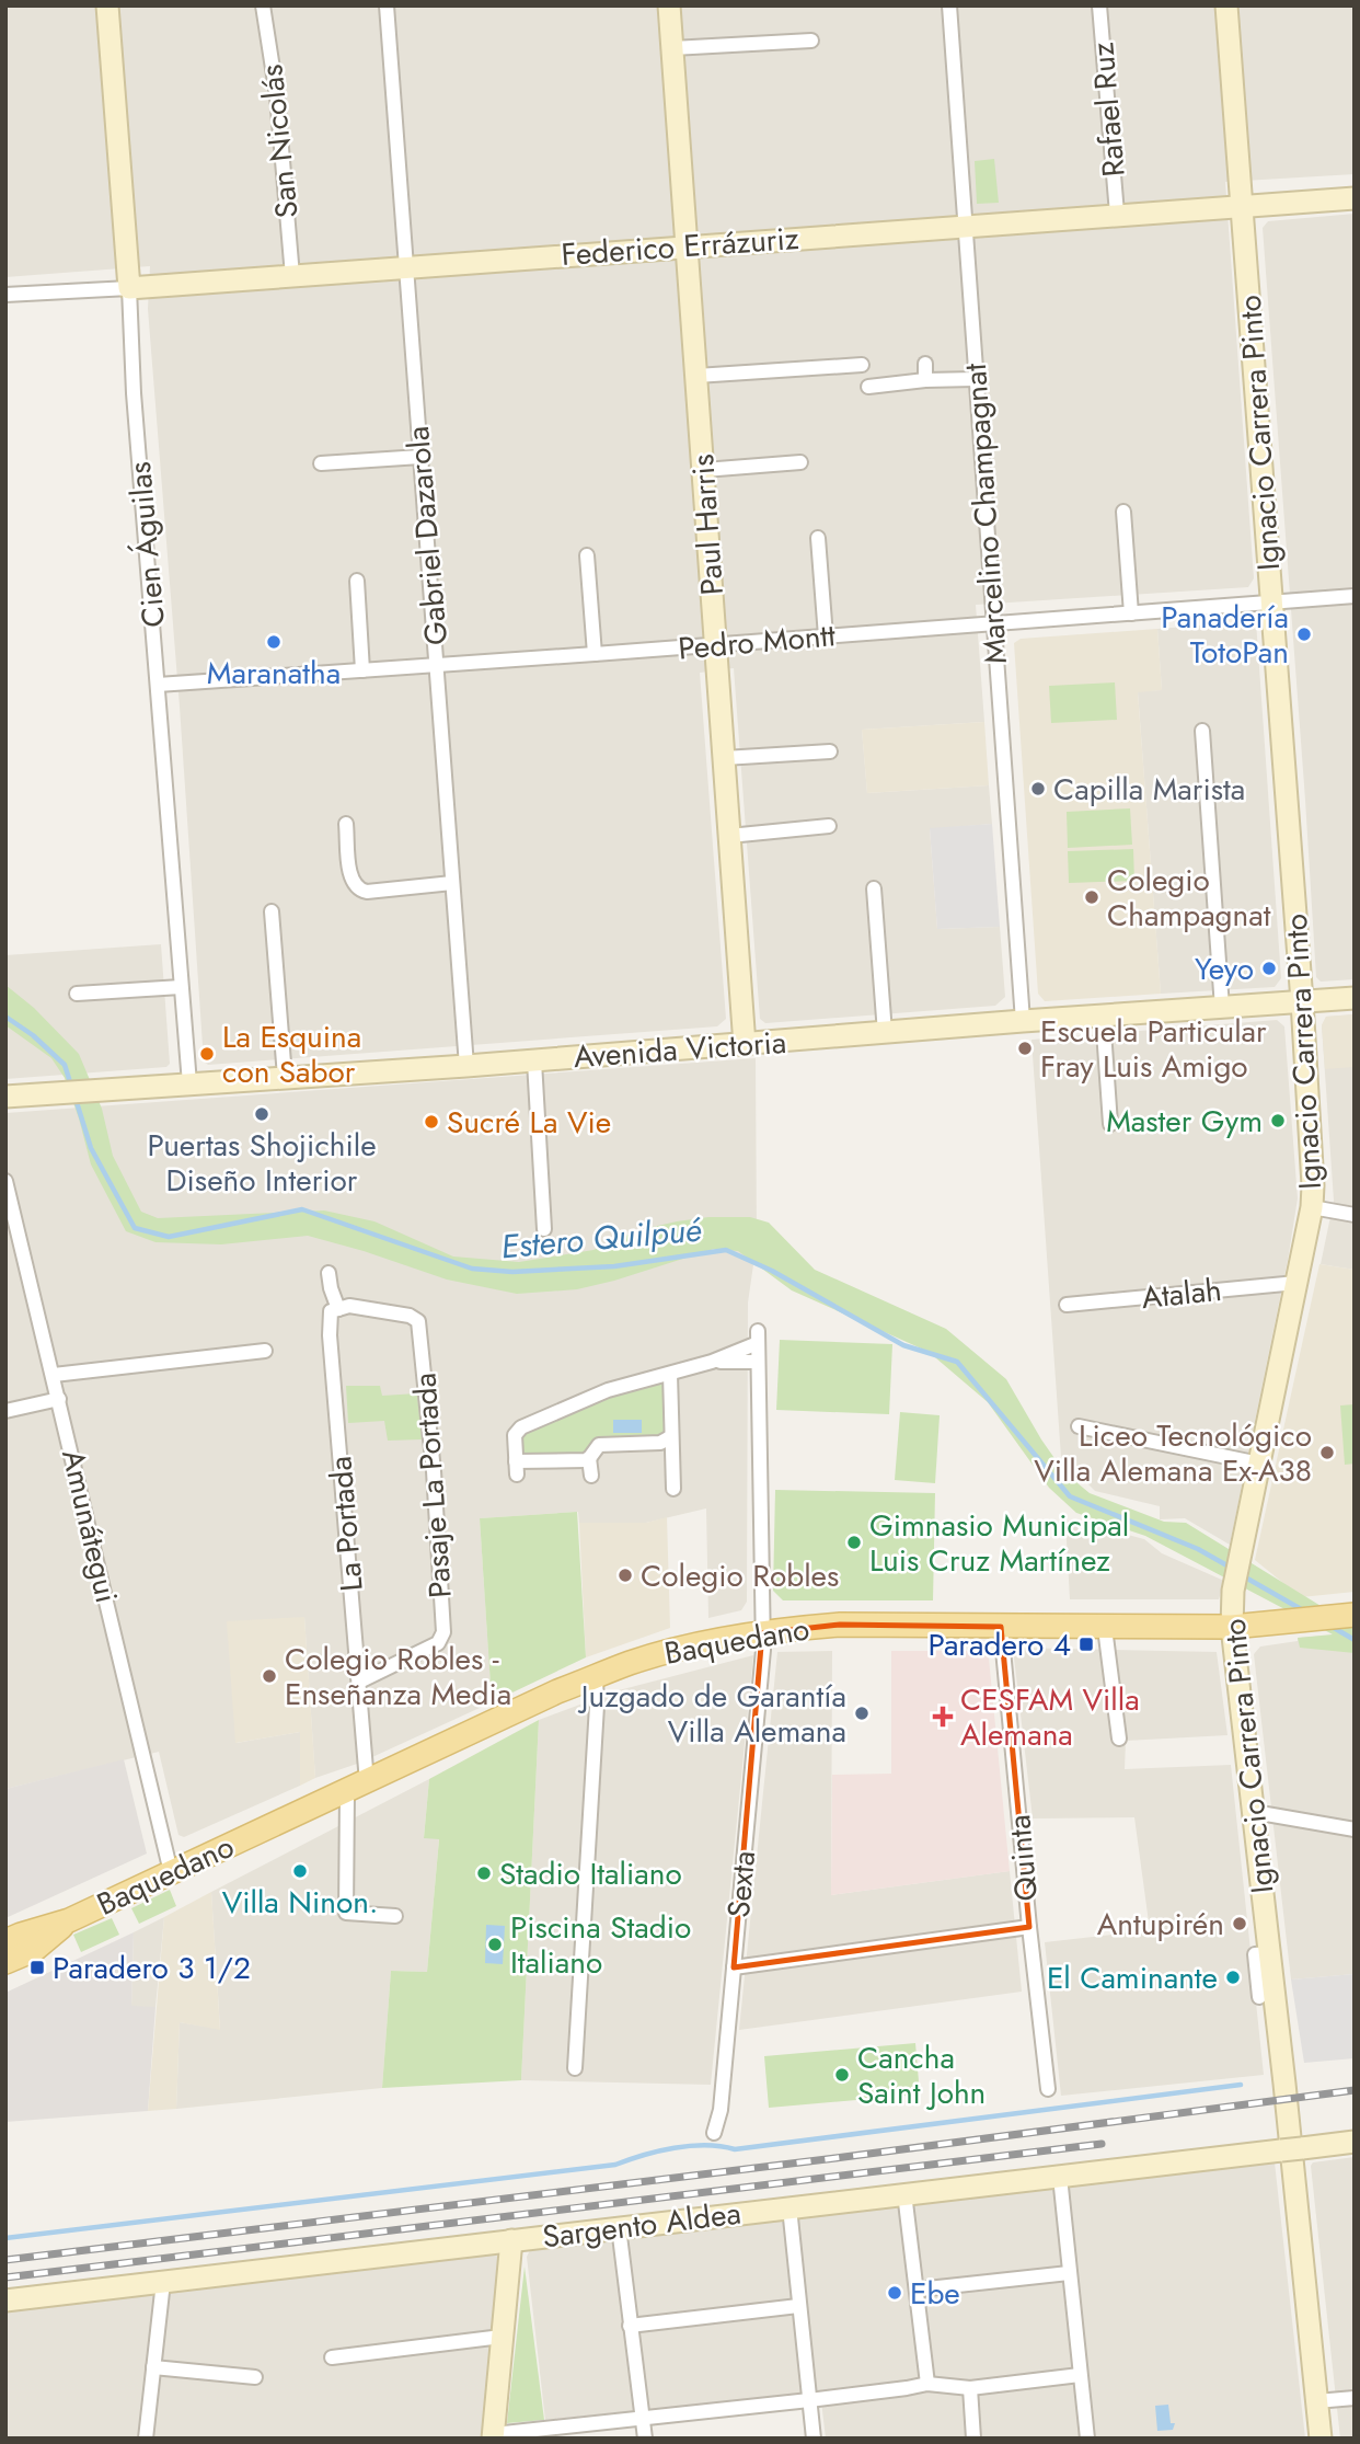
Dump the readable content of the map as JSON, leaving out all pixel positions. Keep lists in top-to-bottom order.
{
  "streets": {
    "main road": ["Baquedano"],
    "street": [
      "Rafael Ruz",
      "San Nicolás",
      "Federico Errázuriz",
      "Ignacio Carrera Pinto",
      "Marcelino Champagnat",
      "Paul Harris",
      "Gabriel Dazarola",
      "Cien Águilas",
      "Pedro Montt",
      "Avenida Victoria",
      "Atalah",
      "Pasaje La Portada",
      "La Portada",
      "Amunátegui",
      "Quinta",
      "Sexta",
      "Sargento Aldea"
    ]
  },
  "crossings": [
    ["Rafael Ruz", "Federico Errázuriz"],
    ["San Nicolás", "Federico Errázuriz"],
    ["Federico Errázuriz", "Ignacio Carrera Pinto"],
    ["Federico Errázuriz", "Marcelino Champagnat"],
    ["Federico Errázuriz", "Paul Harris"],
    ["Federico Errázuriz", "Gabriel Dazarola"],
    ["Federico Errázuriz", "Cien Águilas"],
    ["Ignacio Carrera Pinto", "Pedro Montt"],
    ["Ignacio Carrera Pinto", "Avenida Victoria"],
    ["Ignacio Carrera Pinto", "Atalah"],
    ["Ignacio Carrera Pinto", "Baquedano"],
    ["Marcelino Champagnat", "Pedro Montt"],
    ["Marcelino Champagnat", "Avenida Victoria"],
    ["Paul Harris", "Pedro Montt"],
    ["Paul Harris", "Avenida Victoria"],
    ["Gabriel Dazarola", "Pedro Montt"],
    ["Gabriel Dazarola", "Avenida Victoria"],
    ["Cien Águilas", "Pedro Montt"],
    ["Cien Águilas", "Avenida Victoria"],
    ["Pasaje La Portada", "La Portada"],
    ["La Portada", "Baquedano"],
    ["Amunátegui", "Baquedano"],
    ["Baquedano", "Quinta"],
    ["Baquedano", "Sexta"]
  ],
  "water": ["Estero Quilpué"],
  "places": {
    "other": [
      "Panadería TotoPan",
      "Maranatha",
      "Capilla Marista",
      "Colegio Champagnat",
      "Yeyo",
      "Escuela Particular Fray Luis Amigo",
      "La Esquina con Sabor",
      "Puertas Shojichile Diseño Interior",
      "Master Gym",
      "Sucré La Vie",
      "Liceo Tecnológico Villa Alemana Ex-A38",
      "Gimnasio Municipal Luis Cruz Martínez",
      "Colegio Robles",
      "Colegio Robles - Enseñanza Media",
      "Juzgado de Garantía Villa Alemana",
      "Villa Ninon.",
      "Stadio Italiano",
      "Antupirén",
      "Piscina Stadio Italiano",
      "El Caminante",
      "Cancha Saint John",
      "Ebe"
    ],
    "transit": ["Paradero 4", "Paradero 3 1/2"],
    "health": ["CESFAM Villa Alemana"]
  }
}
